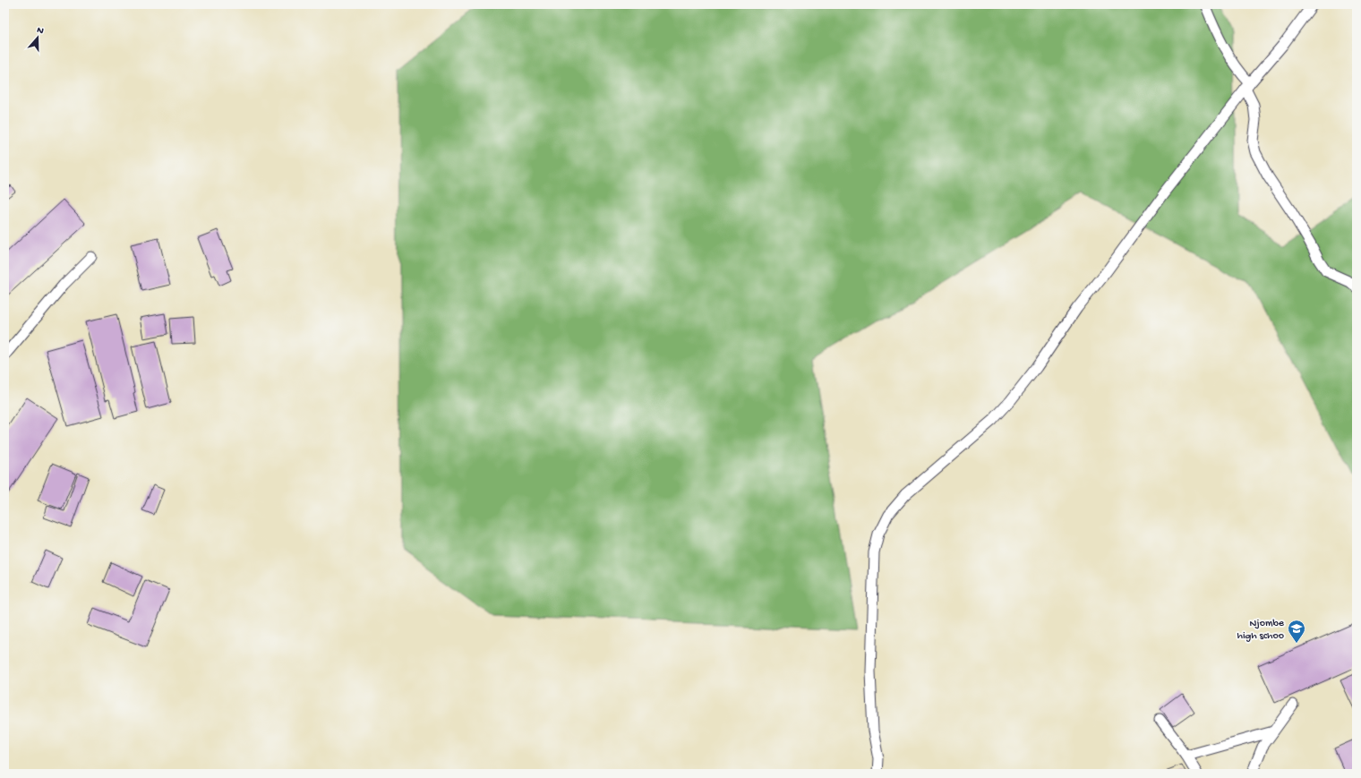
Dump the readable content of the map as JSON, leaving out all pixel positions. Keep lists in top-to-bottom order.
{
  "places": {
    "school or university": ["Njombe high schoo"]
  },
  "north": "top"
}
